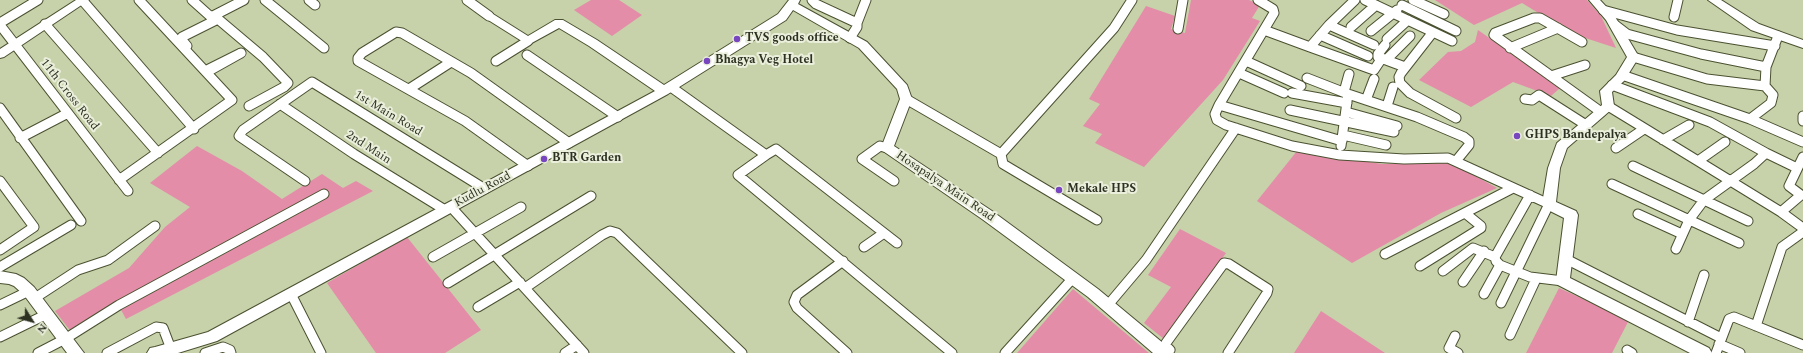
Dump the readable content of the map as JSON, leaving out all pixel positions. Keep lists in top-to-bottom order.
{
  "streets": {
    "street": [
      "11th Cross Road",
      "1st Main Road",
      "2nd Main",
      "Hosapalya Main Road",
      "Kudlu Road"
    ]
  },
  "crossings": [
    ["1st Main Road", "2nd Main"],
    ["1st Main Road", "Kudlu Road"],
    ["2nd Main", "Kudlu Road"]
  ],
  "places": [
    "TVS goods office",
    "Bhagya Veg Hotel",
    "GHPS Bandepalya",
    "BTR Garden",
    "Mekale HPS"
  ],
  "north": "bottom right"
}
